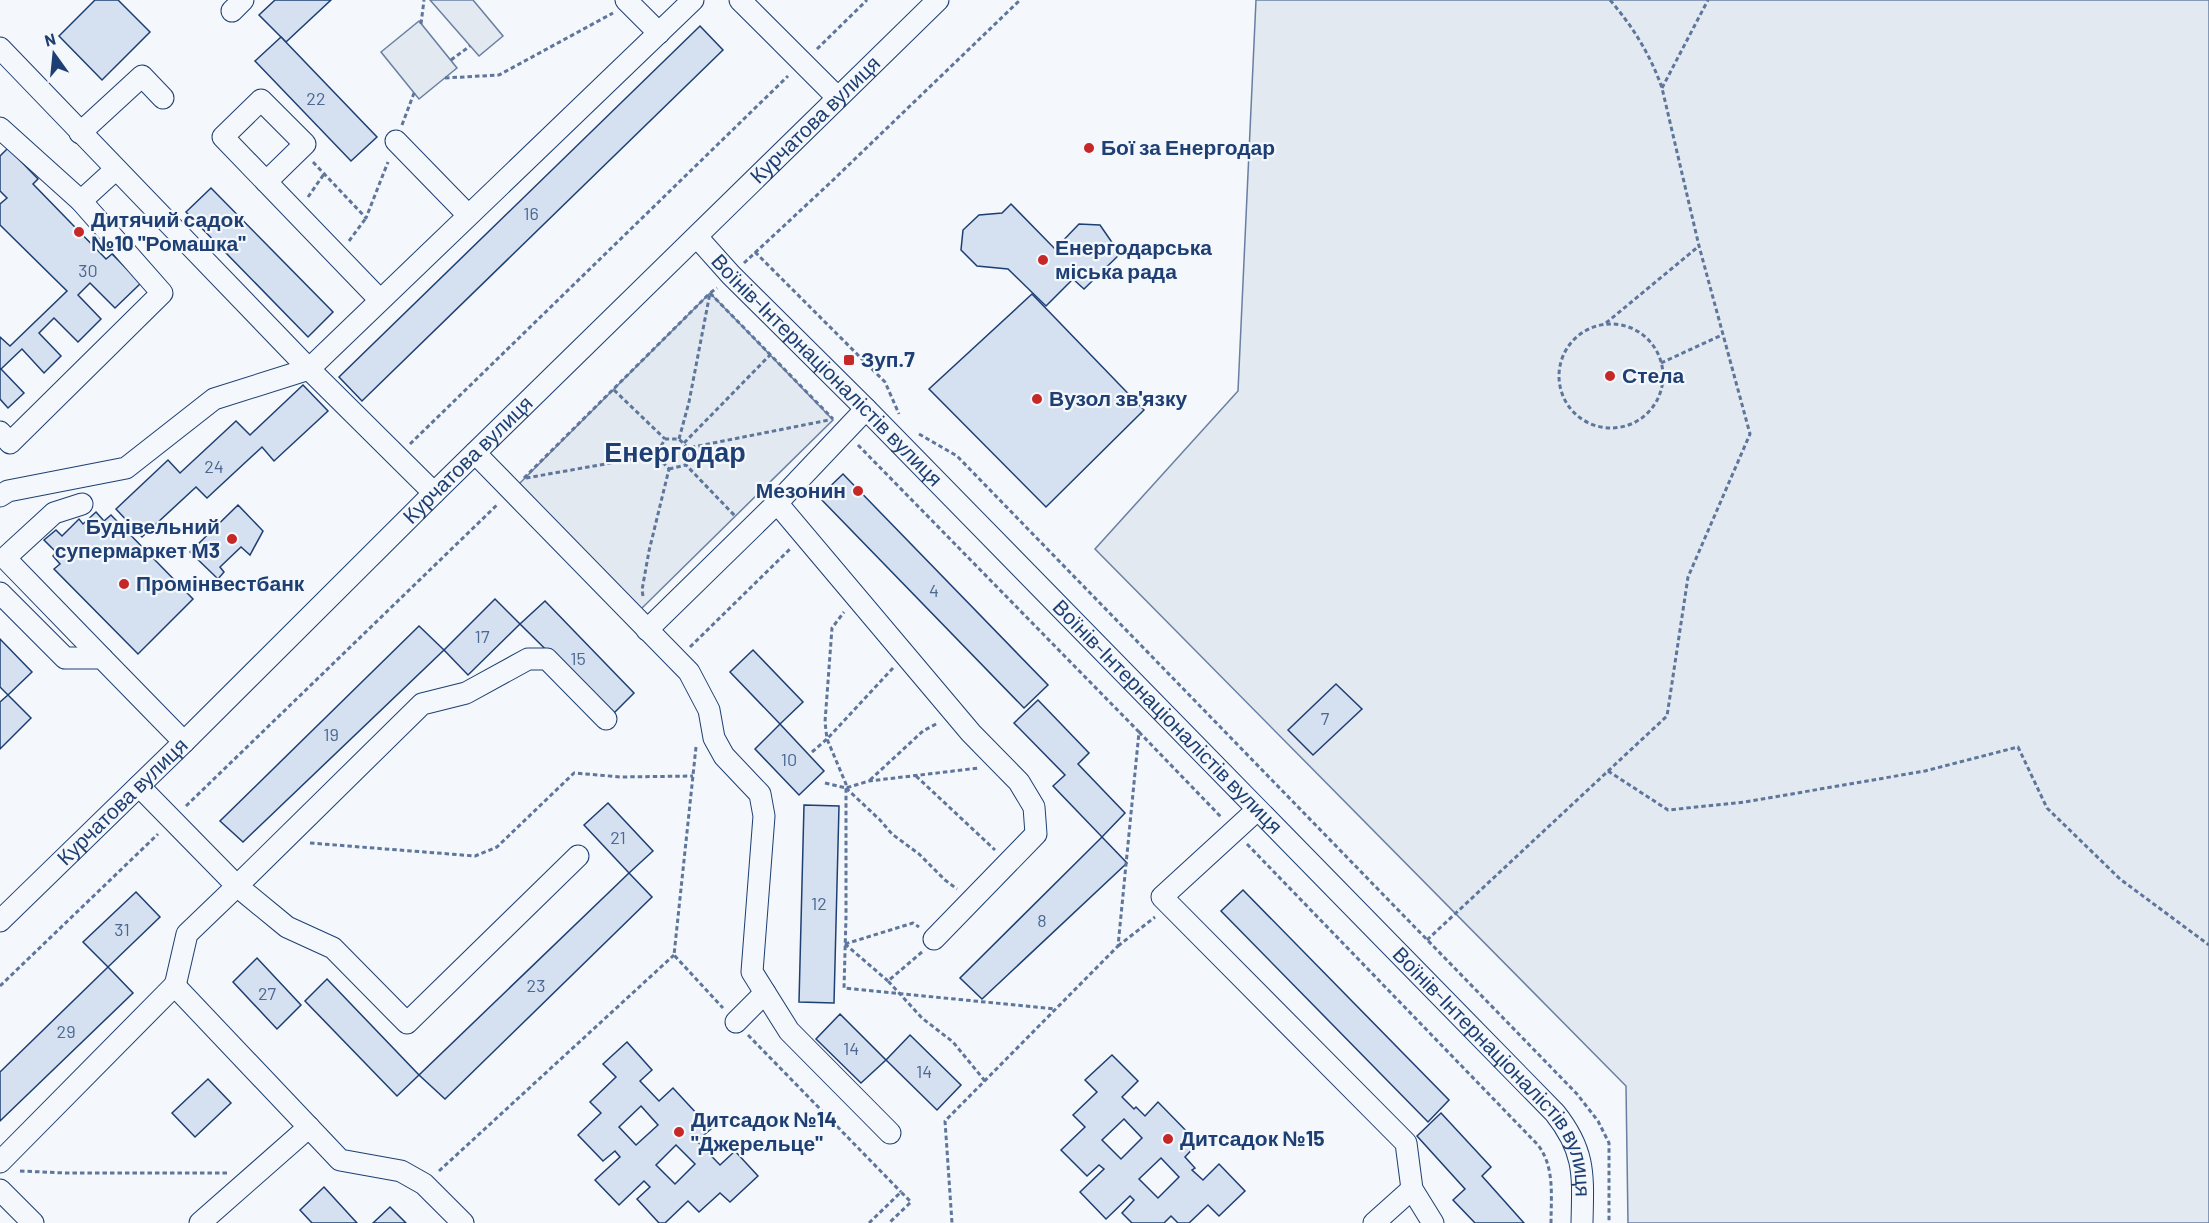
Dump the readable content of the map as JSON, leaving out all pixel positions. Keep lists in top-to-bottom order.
{
  "streets": {
    "street": ["Курчатова вулиця", "Воїнів-Інтернаціоналістів вулиця"]
  },
  "crossings": [
    ["Курчатова вулиця", "Воїнів-Інтернаціоналістів вулиця"]
  ],
  "districts": ["Енергодар"],
  "places": {
    "other": [
      "Бої за Енергодар",
      "Дитячий садок №10 \"Ромашка\"",
      "Енергодарська міська рада",
      "Стела",
      "Вузол зв'язку",
      "Мезонин",
      "Будівельний супермаркет М3",
      "Промінвестбанк",
      "Дитсадок №14 \"Джерельце\"",
      "Дитсадок №15"
    ],
    "transit": ["Зуп.7"]
  },
  "house_numbers": [
    "22",
    "16",
    "30",
    "24",
    "4",
    "17",
    "15",
    "7",
    "19",
    "10",
    "21",
    "12",
    "8",
    "31",
    "23",
    "27",
    "29",
    "14",
    "14"
  ],
  "north": "top"
}
